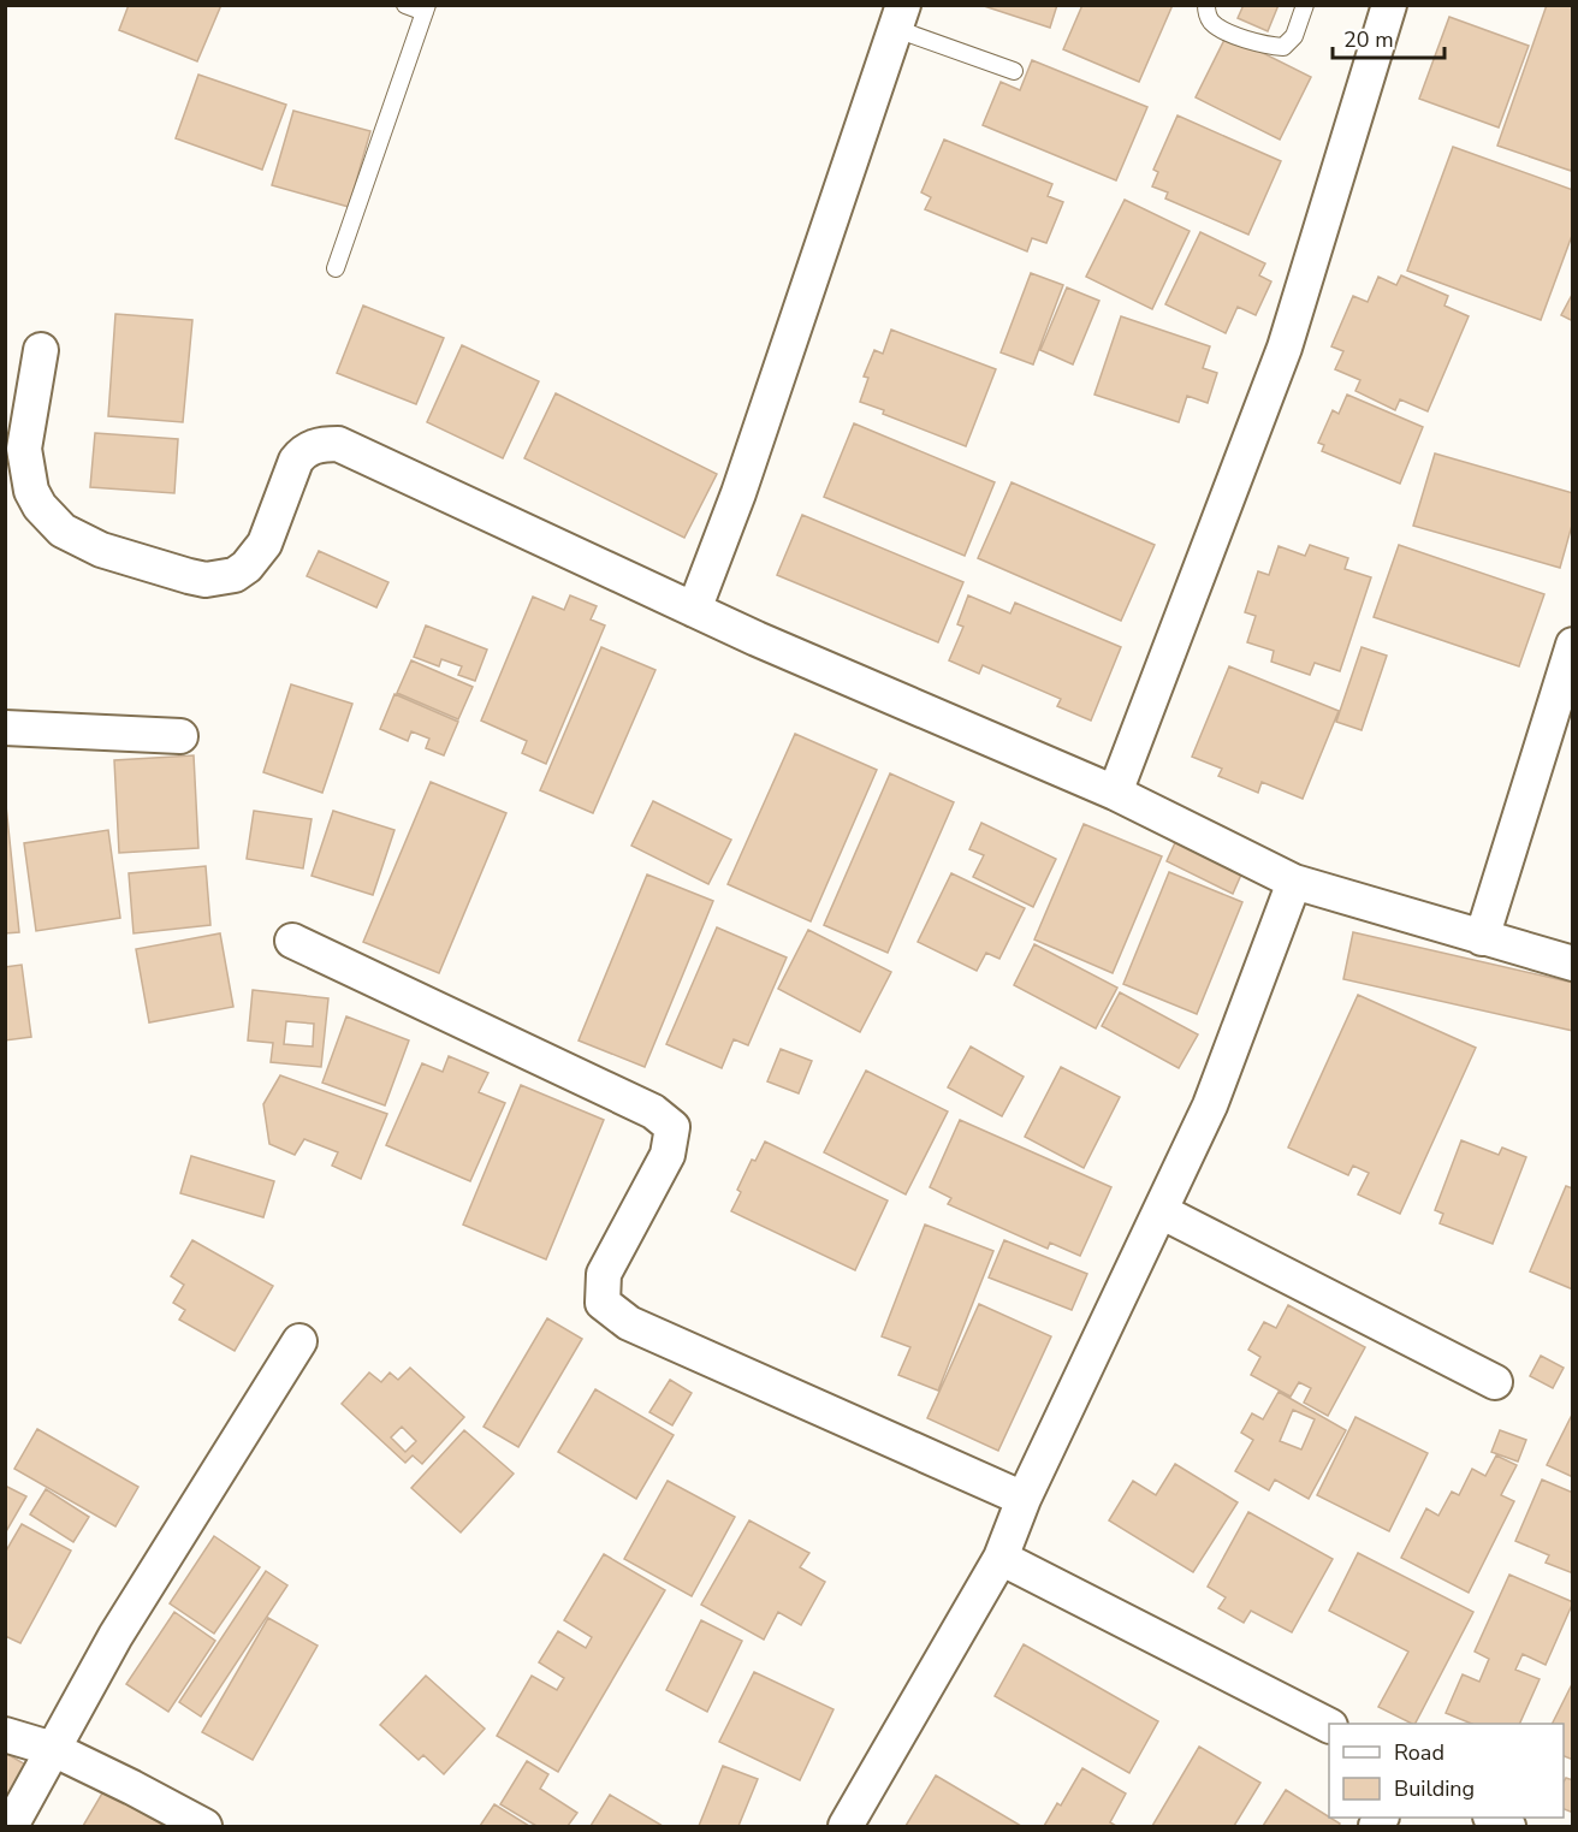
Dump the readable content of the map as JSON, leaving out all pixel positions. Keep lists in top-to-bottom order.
{
  "legend": ["Road", "Building"],
  "scale_bar": "20 m"
}
